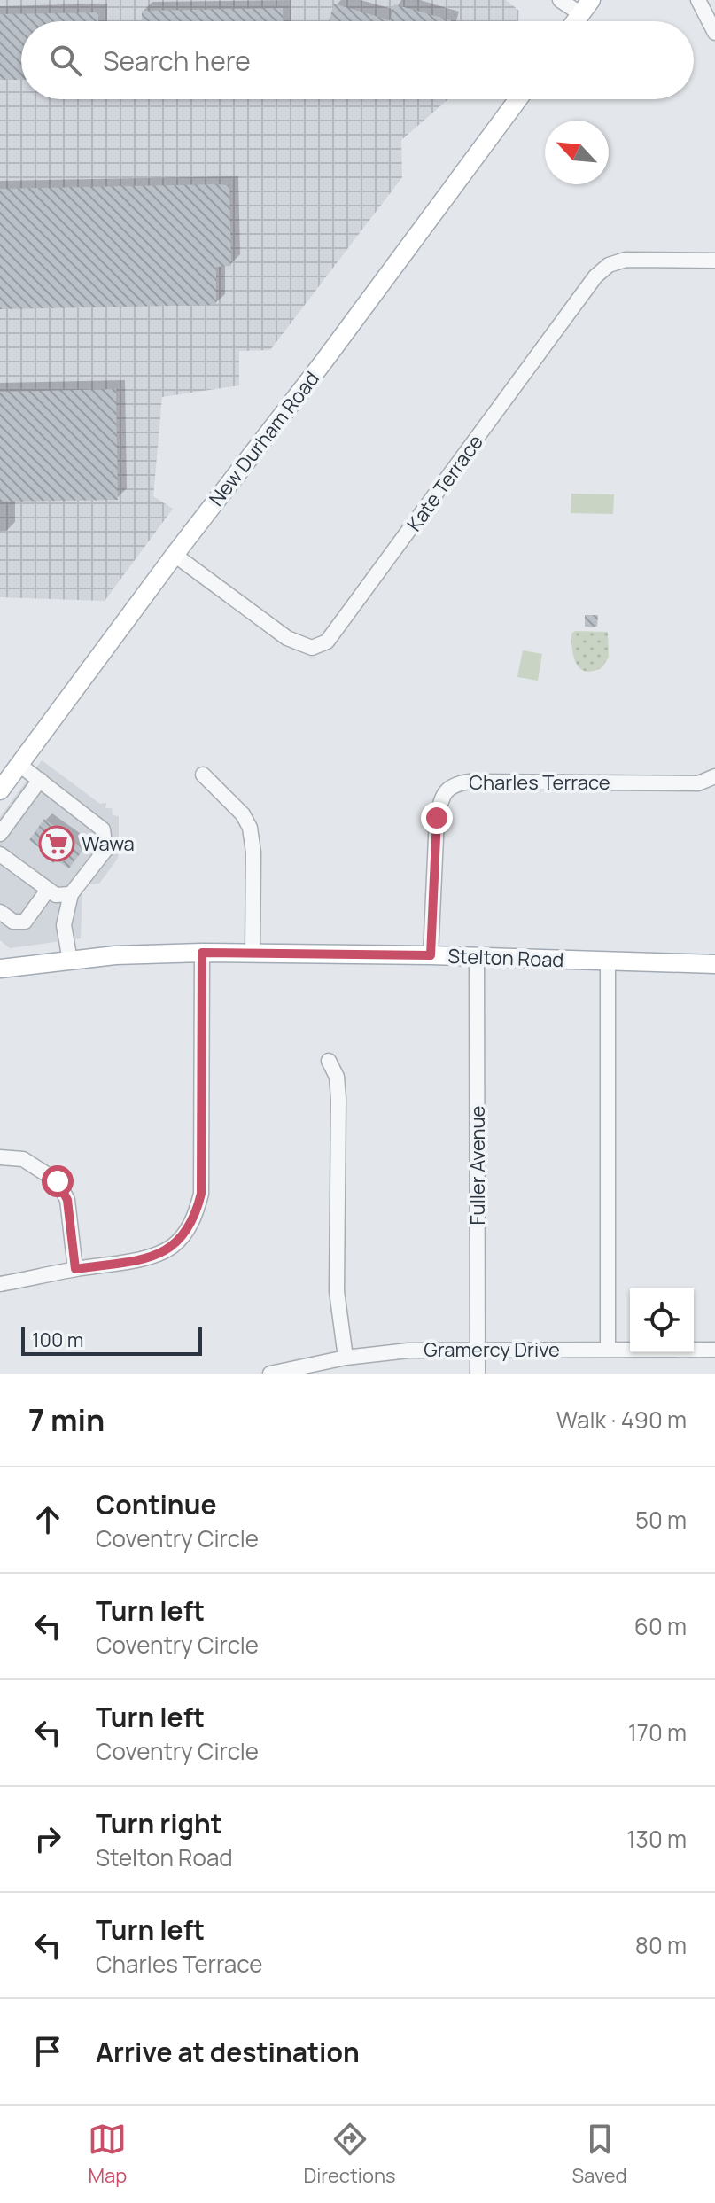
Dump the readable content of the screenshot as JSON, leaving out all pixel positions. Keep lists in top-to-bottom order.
{
  "streets": {
    "main road": ["New Durham Road", "Stelton Road"],
    "street": [
      "Kate Terrace",
      "Charles Terrace",
      "Fuller Avenue",
      "Gramercy Drive"
    ]
  },
  "crossings": [
    ["New Durham Road", "Kate Terrace"],
    ["Charles Terrace", "Stelton Road"],
    ["Stelton Road", "Fuller Avenue"],
    ["Fuller Avenue", "Gramercy Drive"]
  ],
  "places": {
    "supermarket": ["Wawa"]
  },
  "scale_bar": "100 m",
  "north": "top left",
  "page": {
    "search": "Search here",
    "scale": "100 m",
    "heading": ["7 min", "Walk · 490 m"],
    "list": [
      ["Continue", "Coventry Circle", "50 m"],
      ["Turn left", "Coventry Circle", "60 m"],
      ["Turn left", "Coventry Circle", "170 m"],
      ["Turn right", "Stelton Road", "130 m"],
      ["Turn left", "Charles Terrace", "80 m"],
      "Arrive at destination"
    ],
    "nav": ["Map", "Directions", "Saved"]
  }
}
